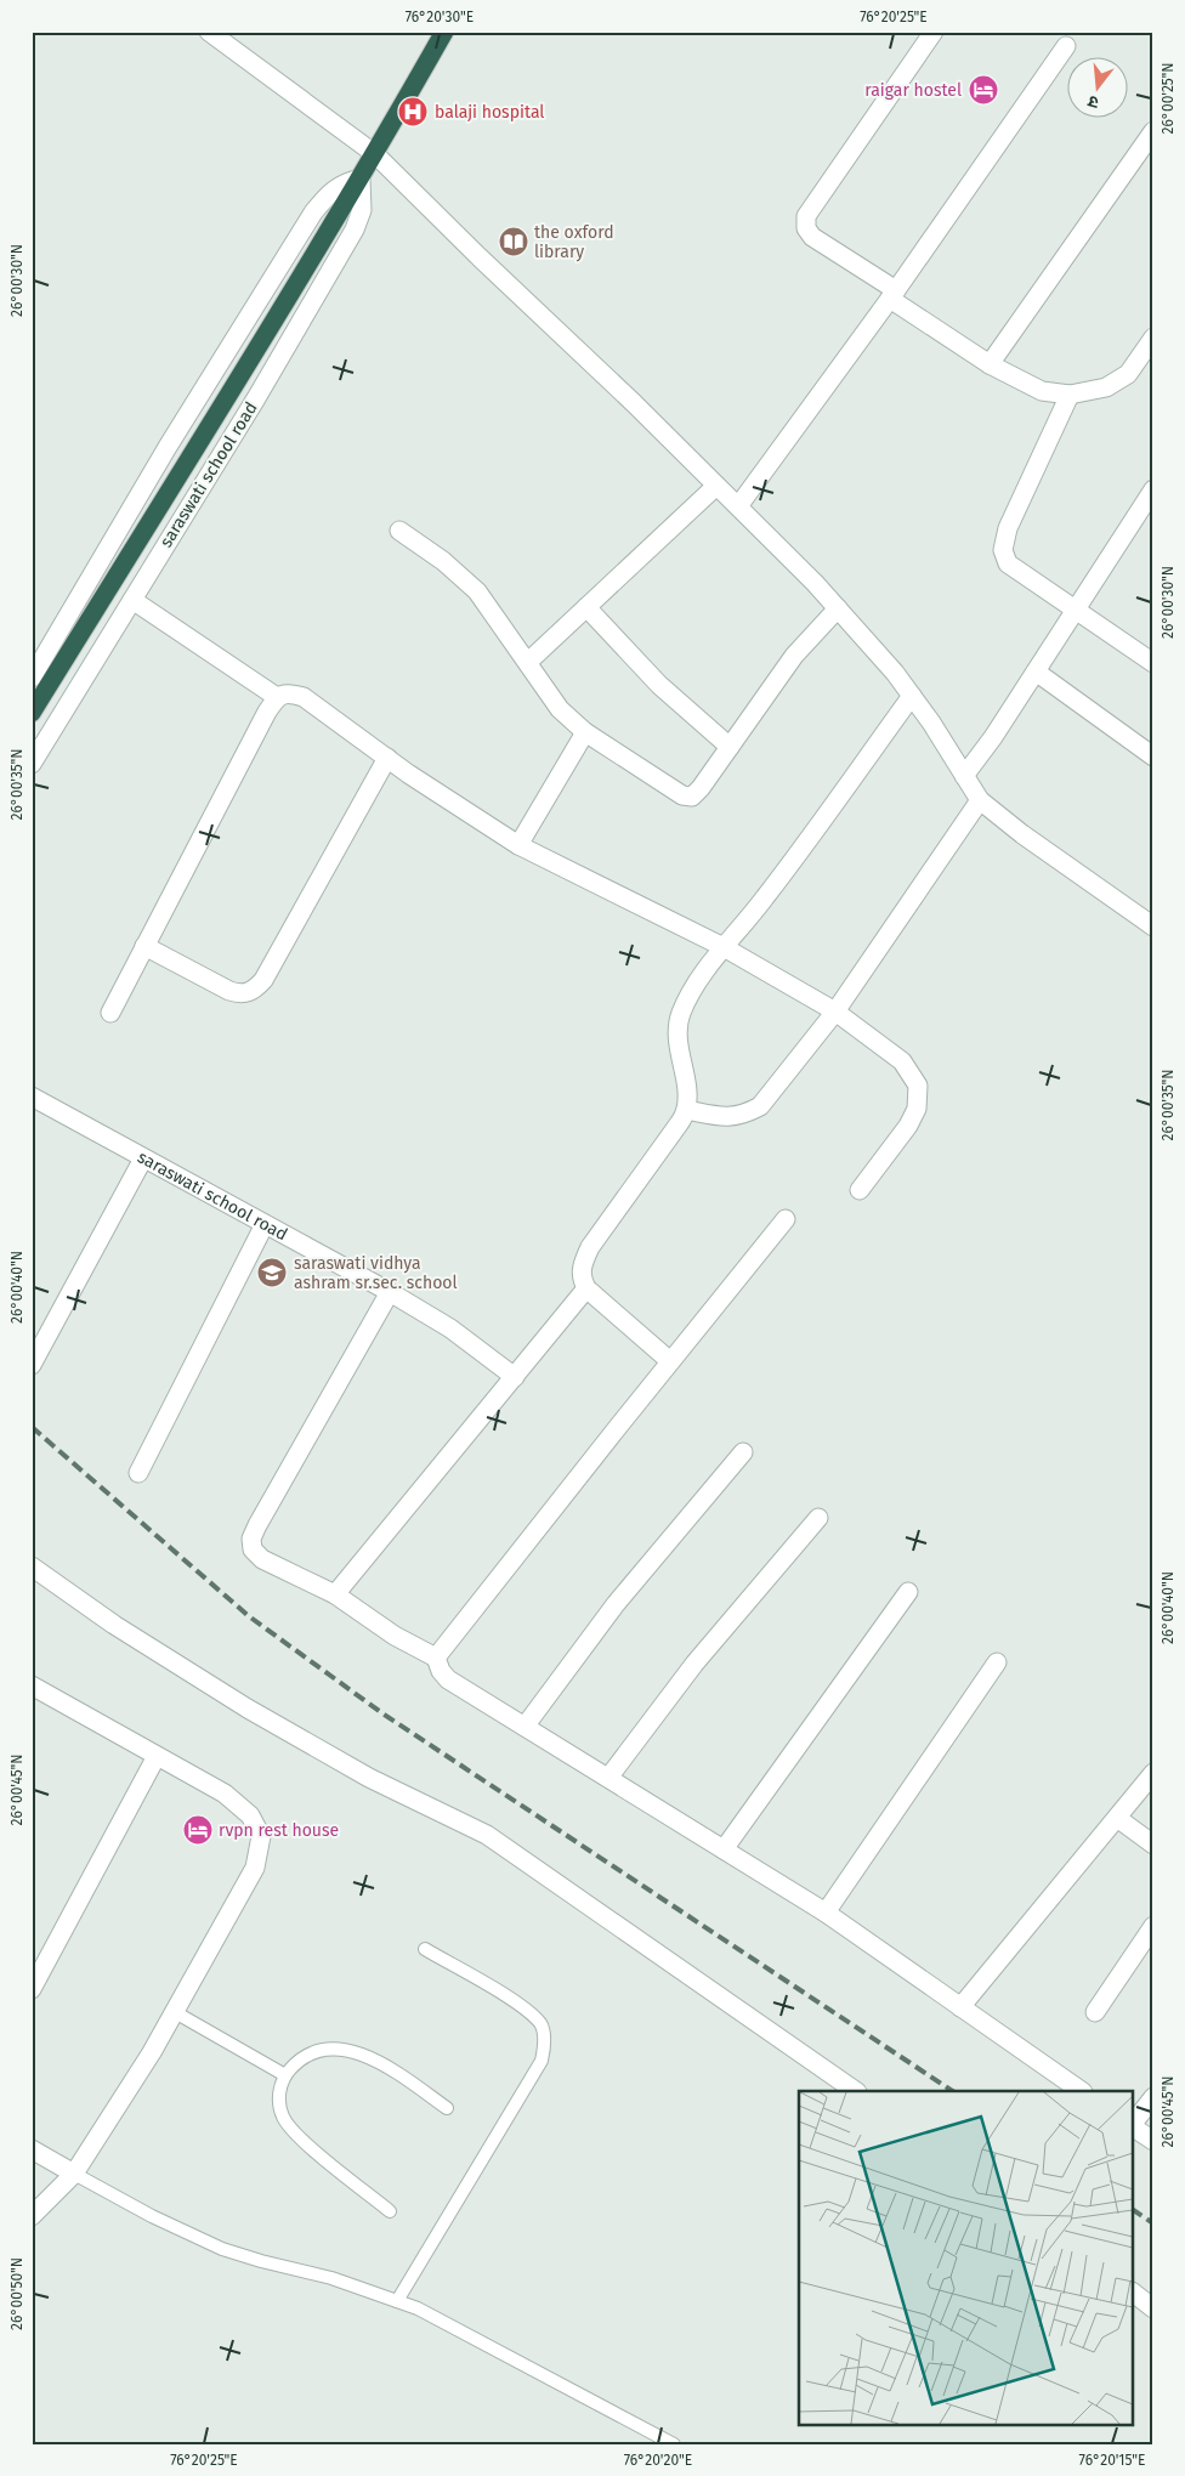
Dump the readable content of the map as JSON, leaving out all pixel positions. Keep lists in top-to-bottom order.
{
  "streets": {
    "street": ["saraswati school road"]
  },
  "places": {
    "hotel": ["raigar hostel", "rvpn rest house"],
    "hospital": ["balaji hospital"],
    "library": ["the oxford library"],
    "school or university": ["saraswati vidhya ashram sr.sec. school"]
  },
  "north": "bottom",
  "coordinates": [
    "76°20'30\"E",
    "76°20'25\"E",
    "26°00'25\"N",
    "26°00'30\"N",
    "26°00'35\"N",
    "26°00'40\"N",
    "26°00'45\"N",
    "26°00'50\"N",
    "76°20'20\"E",
    "76°20'15\"E"
  ]
}
